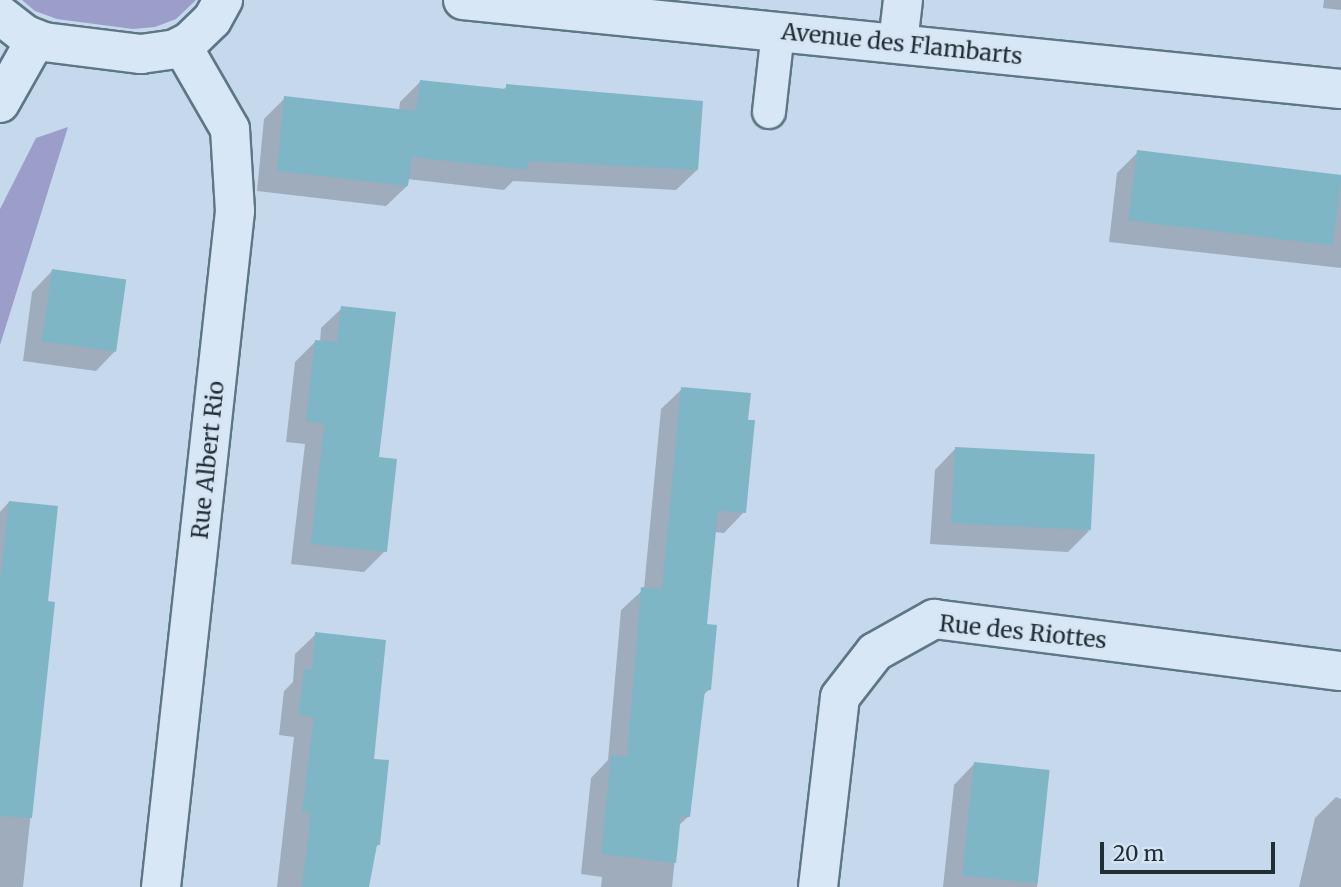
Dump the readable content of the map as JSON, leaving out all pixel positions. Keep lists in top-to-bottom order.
{
  "streets": {
    "street": ["Avenue des Flambarts", "Rue Albert Rio", "Rue des Riottes"]
  },
  "scale_bar": "20 m"
}
